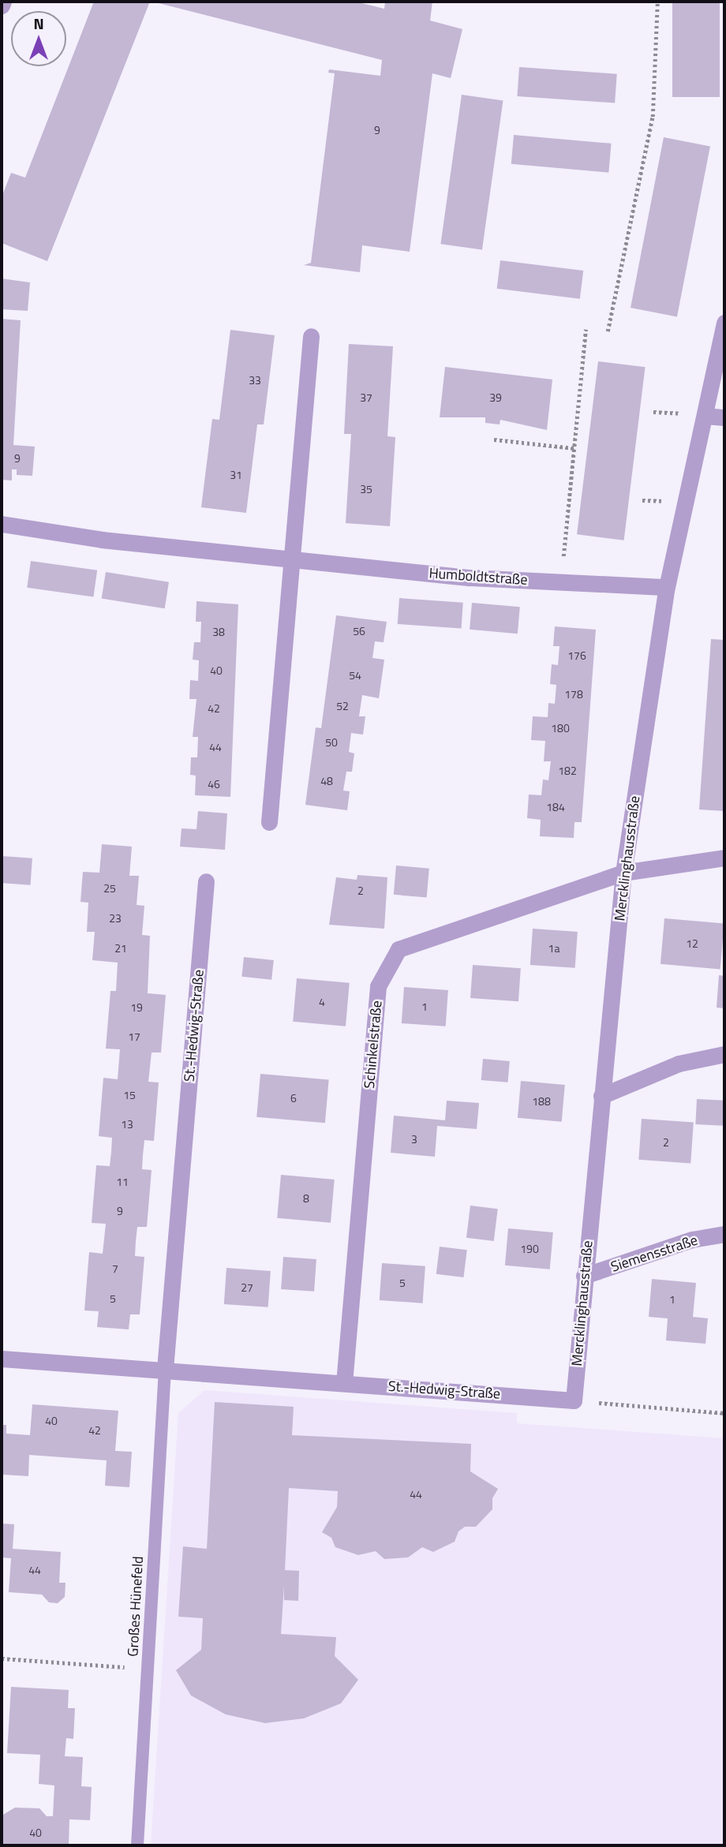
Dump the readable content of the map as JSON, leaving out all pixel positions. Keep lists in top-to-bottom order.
{
  "streets": {
    "street": [
      "Humboldtstraße",
      "Mercklinghausstraße",
      "St.-Hedwig-Straße",
      "Schinkelstraße",
      "Siemensstraße"
    ],
    "lane": ["Großes Hünefeld"]
  },
  "crossings": [
    ["Humboldtstraße", "Mercklinghausstraße"],
    ["Mercklinghausstraße", "St.-Hedwig-Straße"],
    ["Mercklinghausstraße", "Schinkelstraße"],
    ["Mercklinghausstraße", "Siemensstraße"],
    ["St.-Hedwig-Straße", "Schinkelstraße"],
    ["St.-Hedwig-Straße", "Großes Hünefeld"]
  ],
  "house_numbers": [
    "9",
    "33",
    "37",
    "39",
    "9",
    "31",
    "35",
    "56",
    "38",
    "176",
    "40",
    "54",
    "178",
    "52",
    "42",
    "180",
    "50",
    "44",
    "182",
    "48",
    "46",
    "184",
    "25",
    "2",
    "23",
    "12",
    "21",
    "1a",
    "4",
    "1",
    "19",
    "17",
    "15",
    "6",
    "188",
    "13",
    "3",
    "2",
    "11",
    "8",
    "9",
    "190",
    "7",
    "5",
    "27",
    "5",
    "1",
    "40",
    "42",
    "44",
    "44",
    "40"
  ],
  "north": "top"
}
